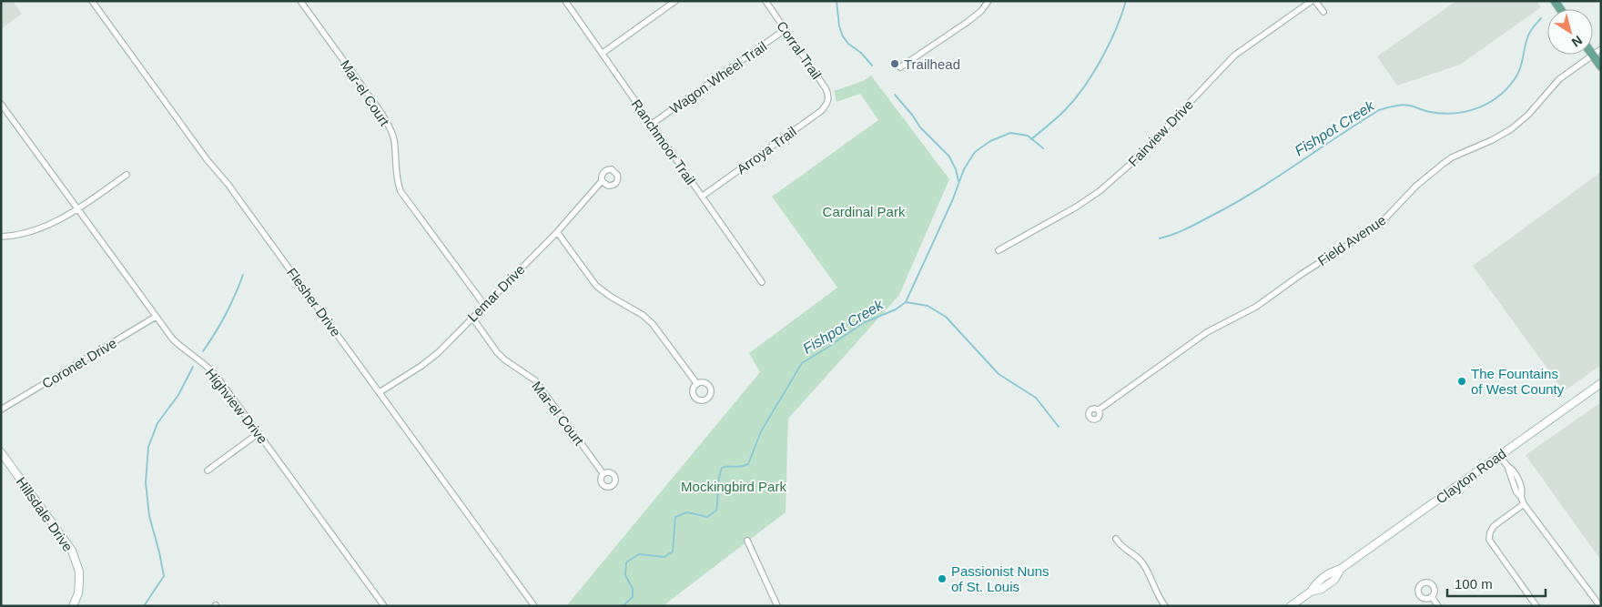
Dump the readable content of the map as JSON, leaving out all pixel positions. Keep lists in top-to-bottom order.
{
  "streets": {
    "main road": ["Clayton Road", "Hillsdale Drive"],
    "street": [
      "Corral Trail",
      "Wagon Wheel Trail",
      "Mar-el Court",
      "Fairview Drive",
      "Ranchmoor Trail",
      "Arroya Trail",
      "Field Avenue",
      "Lemar Drive",
      "Flesher Drive",
      "Coronet Drive",
      "Highview Drive"
    ]
  },
  "crossings": [
    ["Corral Trail", "Wagon Wheel Trail"],
    ["Corral Trail", "Arroya Trail"],
    ["Wagon Wheel Trail", "Ranchmoor Trail"],
    ["Mar-el Court", "Lemar Drive"],
    ["Ranchmoor Trail", "Arroya Trail"],
    ["Lemar Drive", "Flesher Drive"],
    ["Coronet Drive", "Highview Drive"]
  ],
  "water": ["Fishpot Creek"],
  "parks": ["Cardinal Park", "Mockingbird Park"],
  "places": ["Trailhead", "The Fountains of West County", "Passionist Nuns of St. Louis"],
  "scale_bar": "100 m",
  "north": "bottom right"
}
